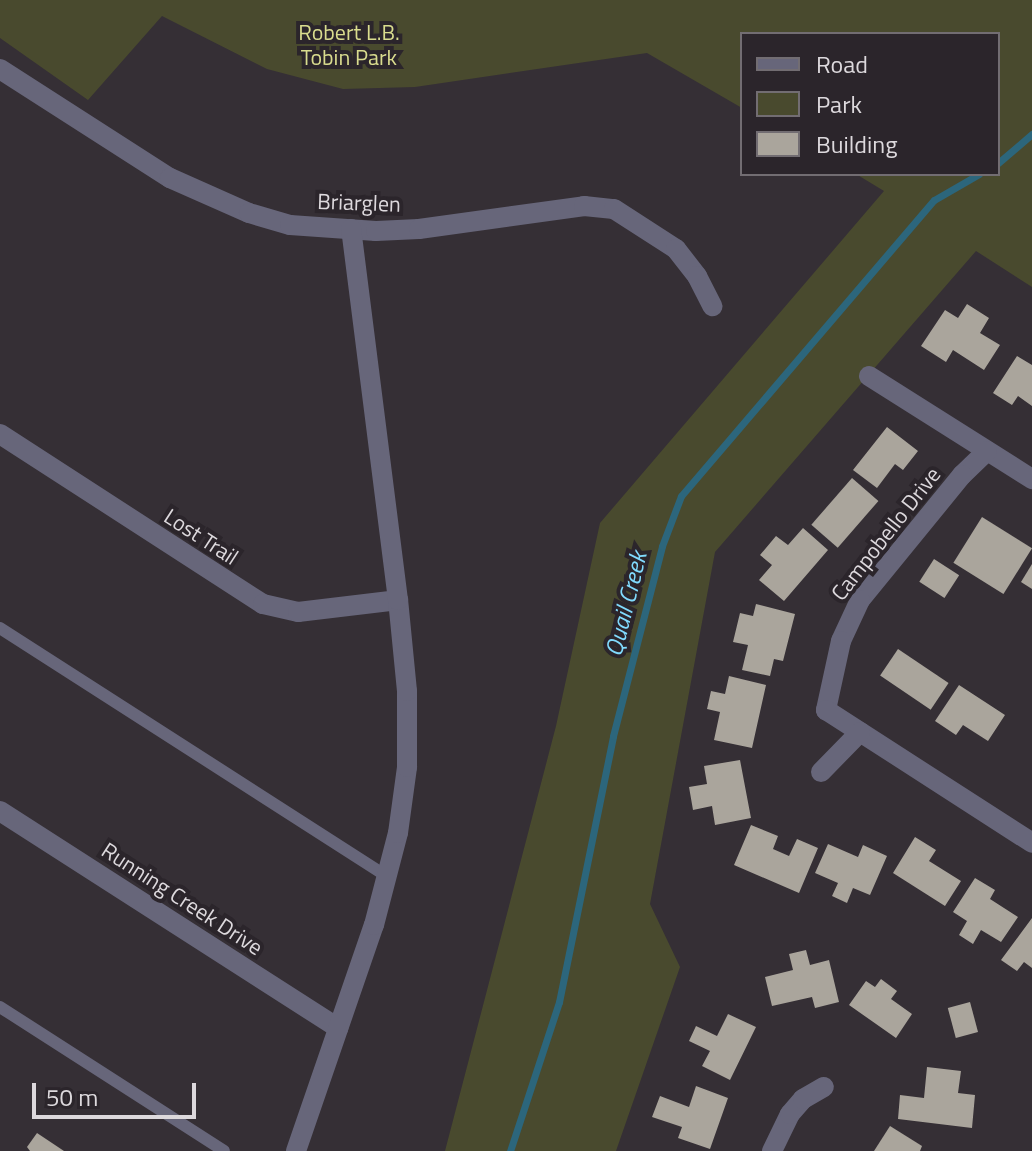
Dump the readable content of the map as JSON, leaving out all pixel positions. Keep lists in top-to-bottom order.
{
  "streets": {
    "street": [
      "Briarglen",
      "Campobello Drive",
      "Lost Trail",
      "Running Creek Drive"
    ]
  },
  "water": ["Quail Creek"],
  "parks": ["Robert L.B. Tobin Park"],
  "legend": ["Road", "Park", "Building"],
  "scale_bar": "50 m"
}
